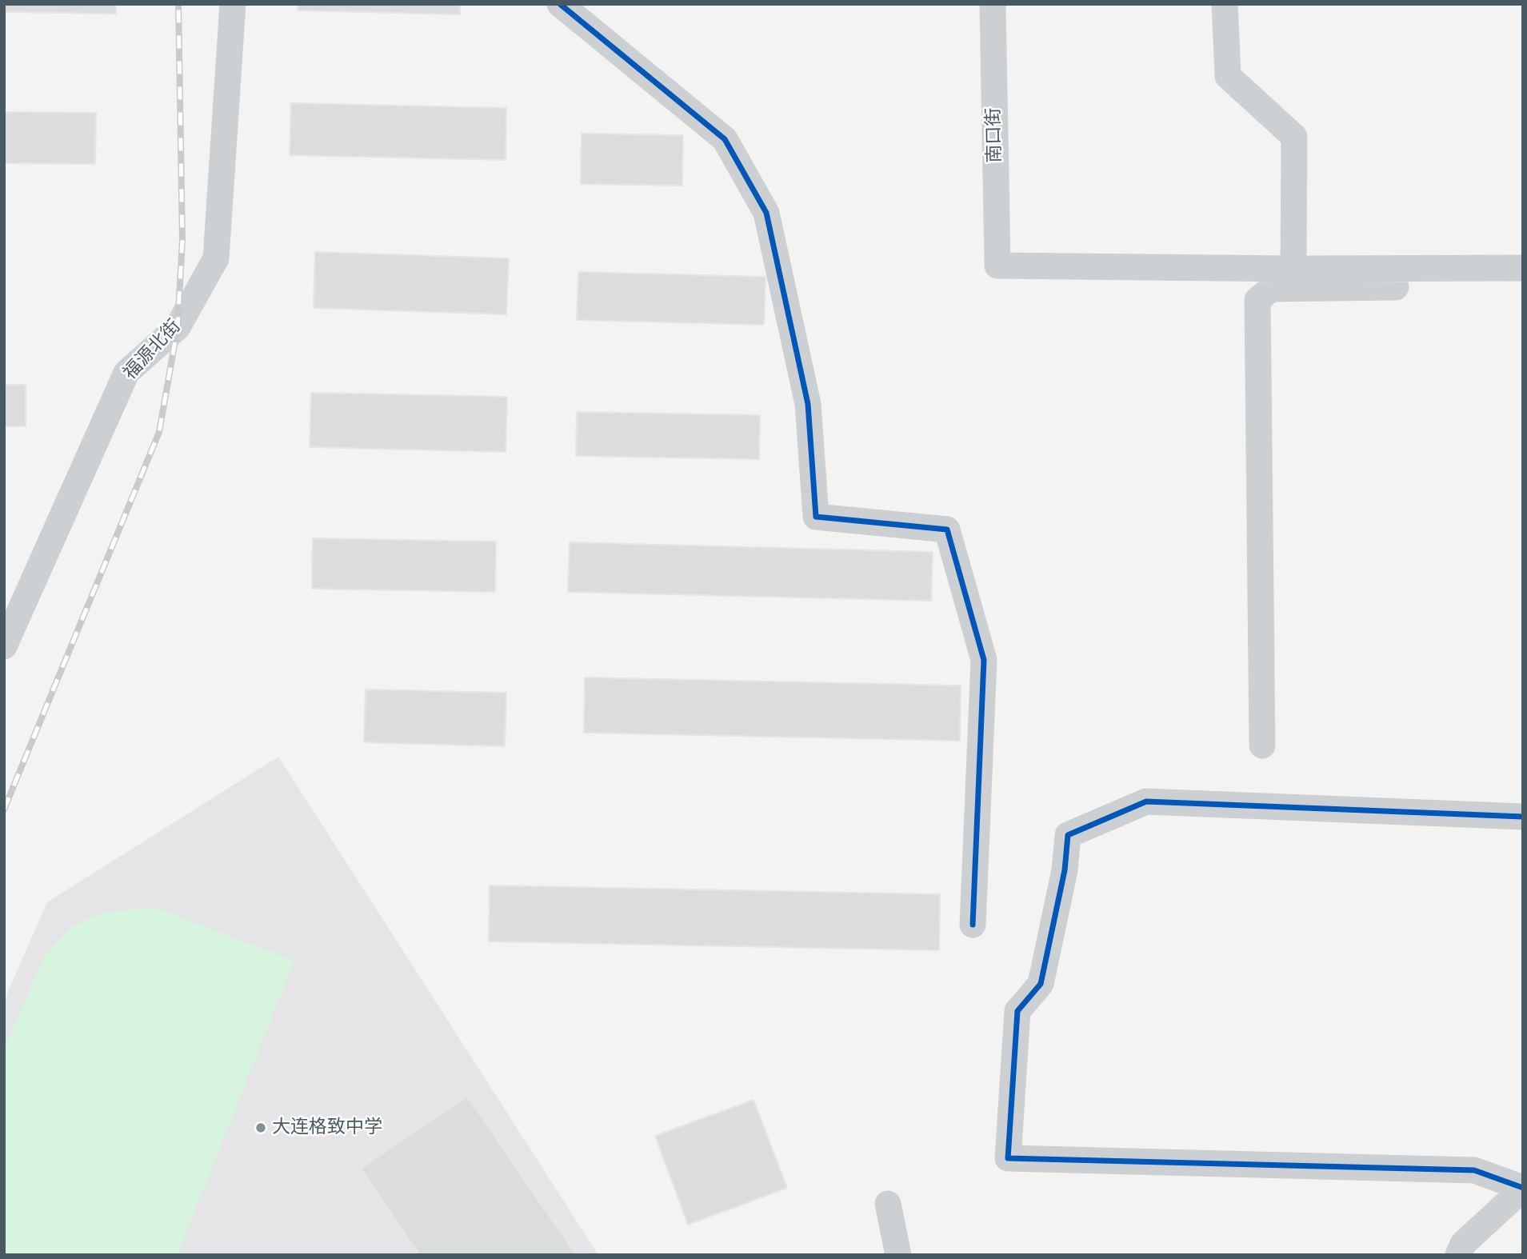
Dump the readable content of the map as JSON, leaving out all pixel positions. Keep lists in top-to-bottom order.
{
  "streets": {
    "street": ["南口街", "福源北街"]
  },
  "places": ["大连格致中学"]
}
